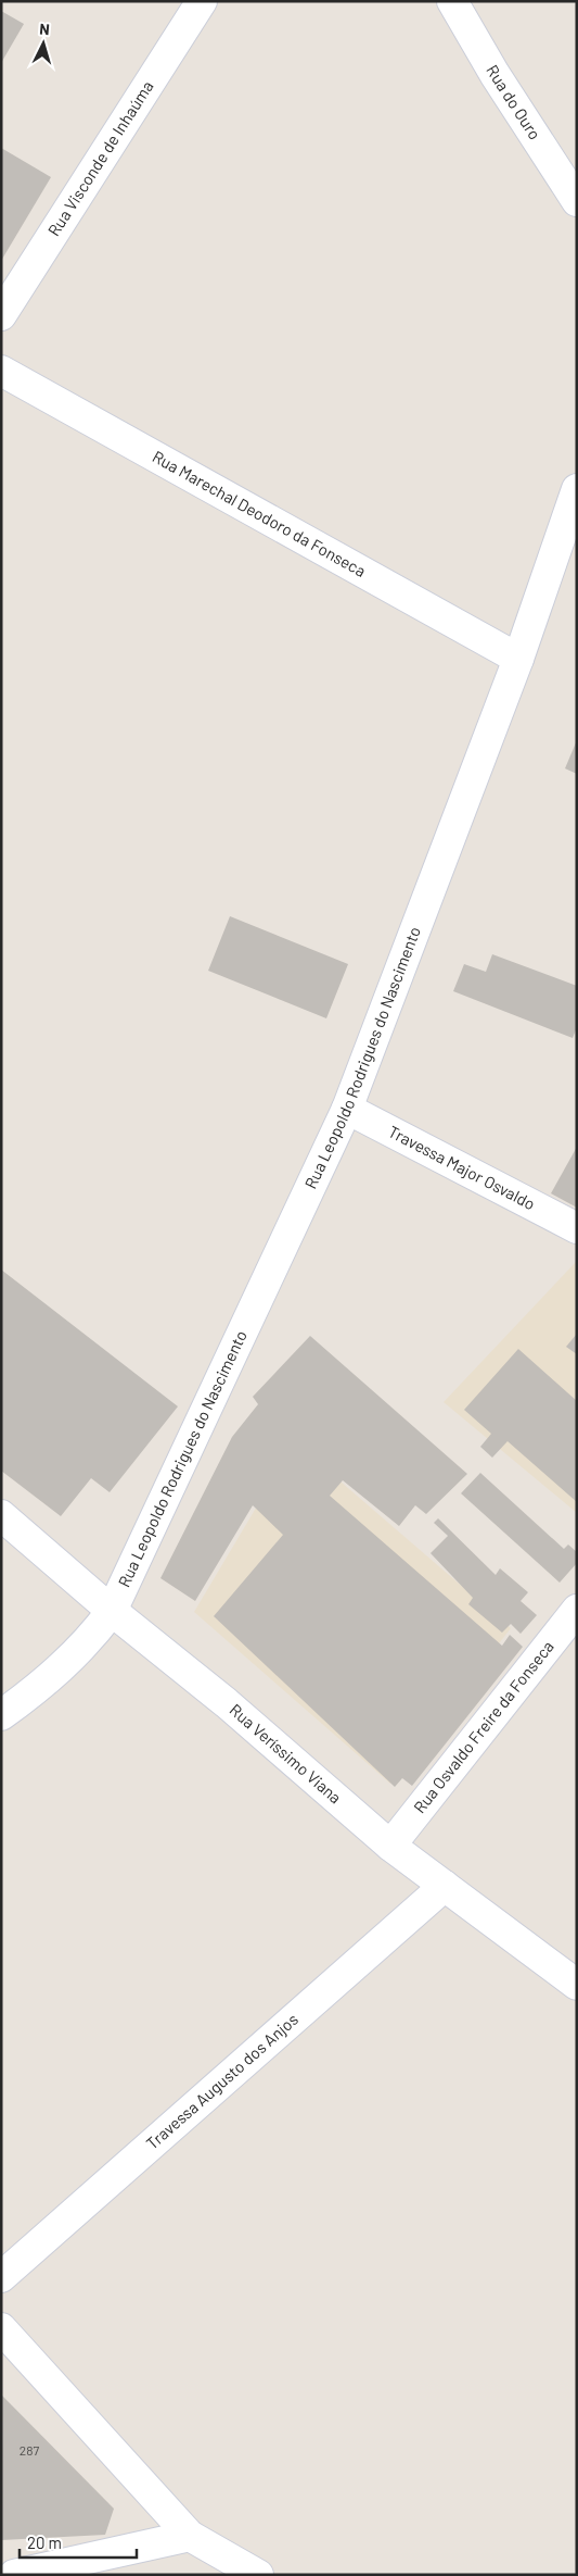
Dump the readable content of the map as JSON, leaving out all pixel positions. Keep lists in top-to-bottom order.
{
  "streets": {
    "street": [
      "Rua do Ouro",
      "Rua Visconde de Inhaúma",
      "Rua Marechal Deodoro da Fonseca",
      "Rua Leopoldo Rodrigues do Nascimento",
      "Travessa Major Osvaldo",
      "Rua Osvaldo Freire da Fonseca",
      "Rua Veríssimo Viana",
      "Travessa Augusto dos Anjos"
    ]
  },
  "crossings": [
    ["Rua Marechal Deodoro da Fonseca", "Rua Leopoldo Rodrigues do Nascimento"],
    ["Rua Leopoldo Rodrigues do Nascimento", "Travessa Major Osvaldo"],
    ["Rua Leopoldo Rodrigues do Nascimento", "Rua Veríssimo Viana"],
    ["Rua Osvaldo Freire da Fonseca", "Rua Veríssimo Viana"],
    ["Rua Veríssimo Viana", "Travessa Augusto dos Anjos"]
  ],
  "house_numbers": ["287"],
  "scale_bar": "20 m",
  "north": "top"
}
